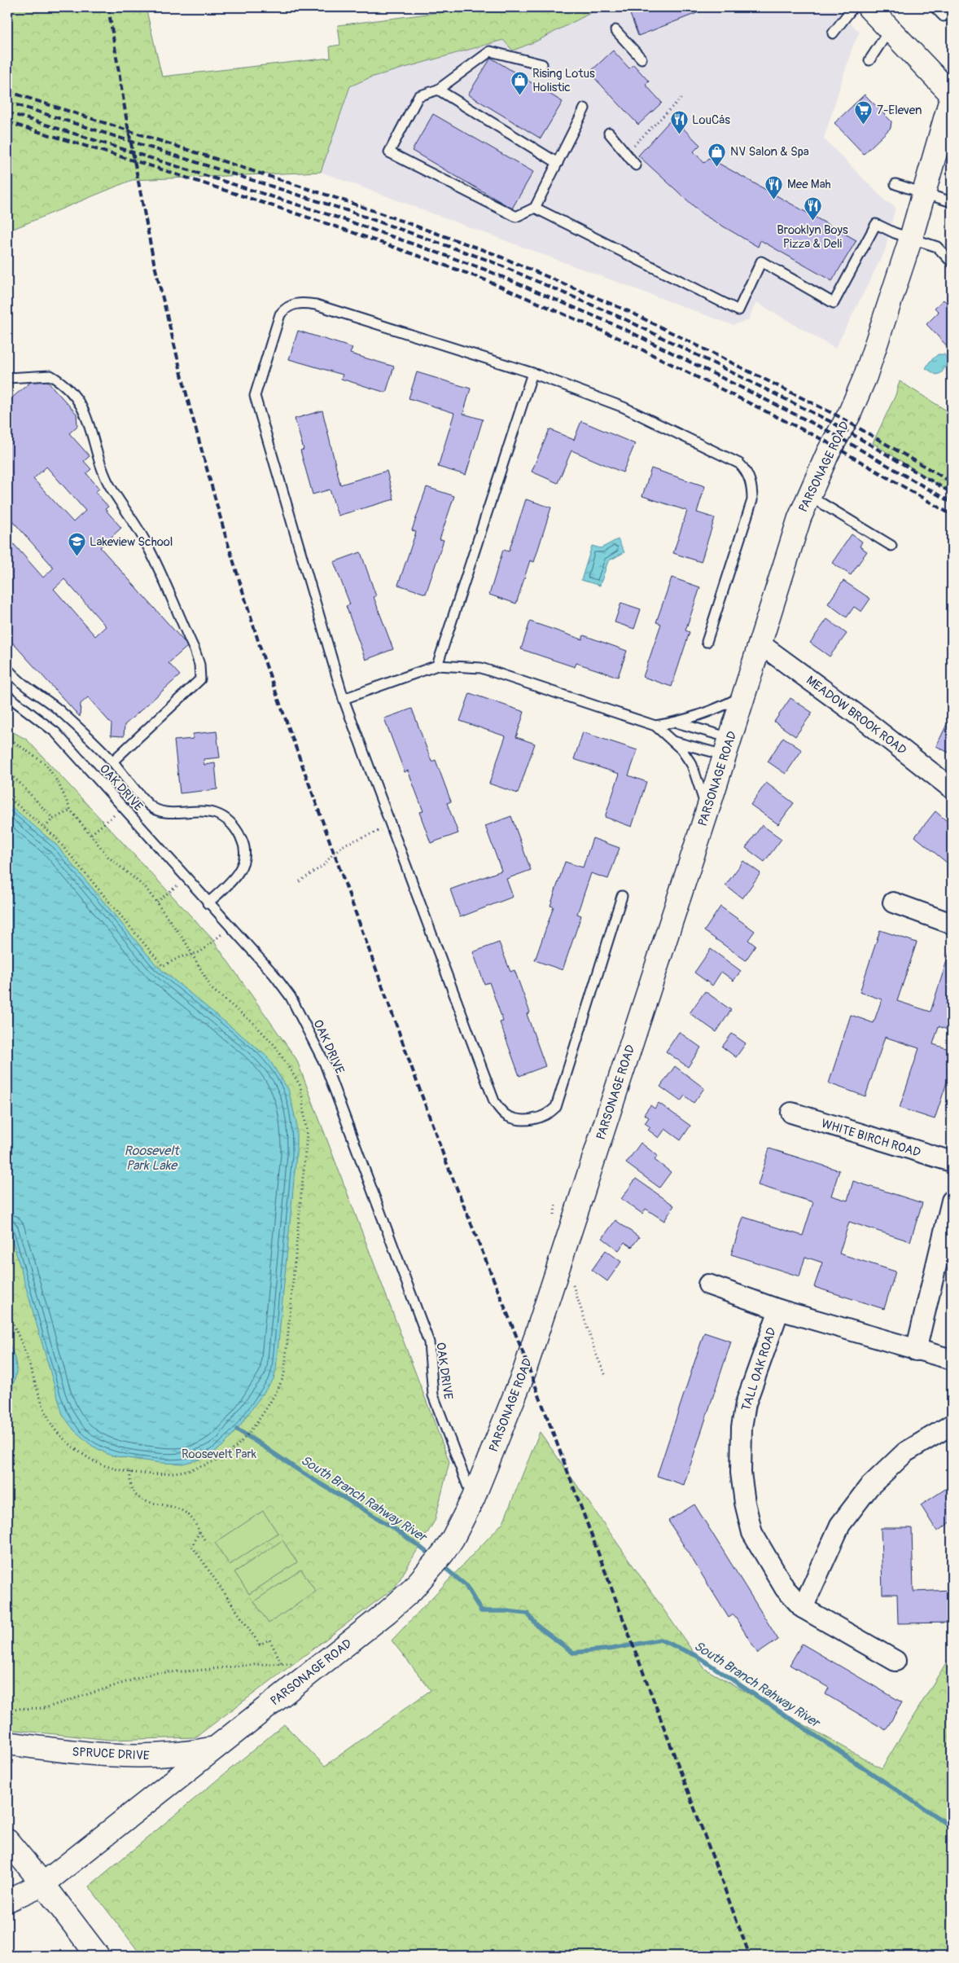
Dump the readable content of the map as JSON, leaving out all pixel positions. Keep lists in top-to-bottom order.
{
  "streets": {
    "street": [
      "PARSONAGE ROAD",
      "MEADOW BROOK ROAD",
      "WHITE BIRCH ROAD",
      "TALL OAK ROAD",
      "SPRUCE DRIVE"
    ],
    "lane": ["OAK DRIVE"]
  },
  "crossings": [
    ["PARSONAGE ROAD", "MEADOW BROOK ROAD"],
    ["PARSONAGE ROAD", "OAK DRIVE"],
    ["PARSONAGE ROAD", "SPRUCE DRIVE"]
  ],
  "water": ["Roosevelt Park Lake", "South Branch Rahway River"],
  "parks": ["Roosevelt Park"],
  "places": {
    "shop": ["Rising Lotus Holistic", "NV Salon & Spa"],
    "supermarket": ["7-Eleven"],
    "restaurant": ["LouCás", "Mee Mah", "Brooklyn Boys Pizza & Deli"],
    "school or university": ["Lakeview School"]
  }
}
